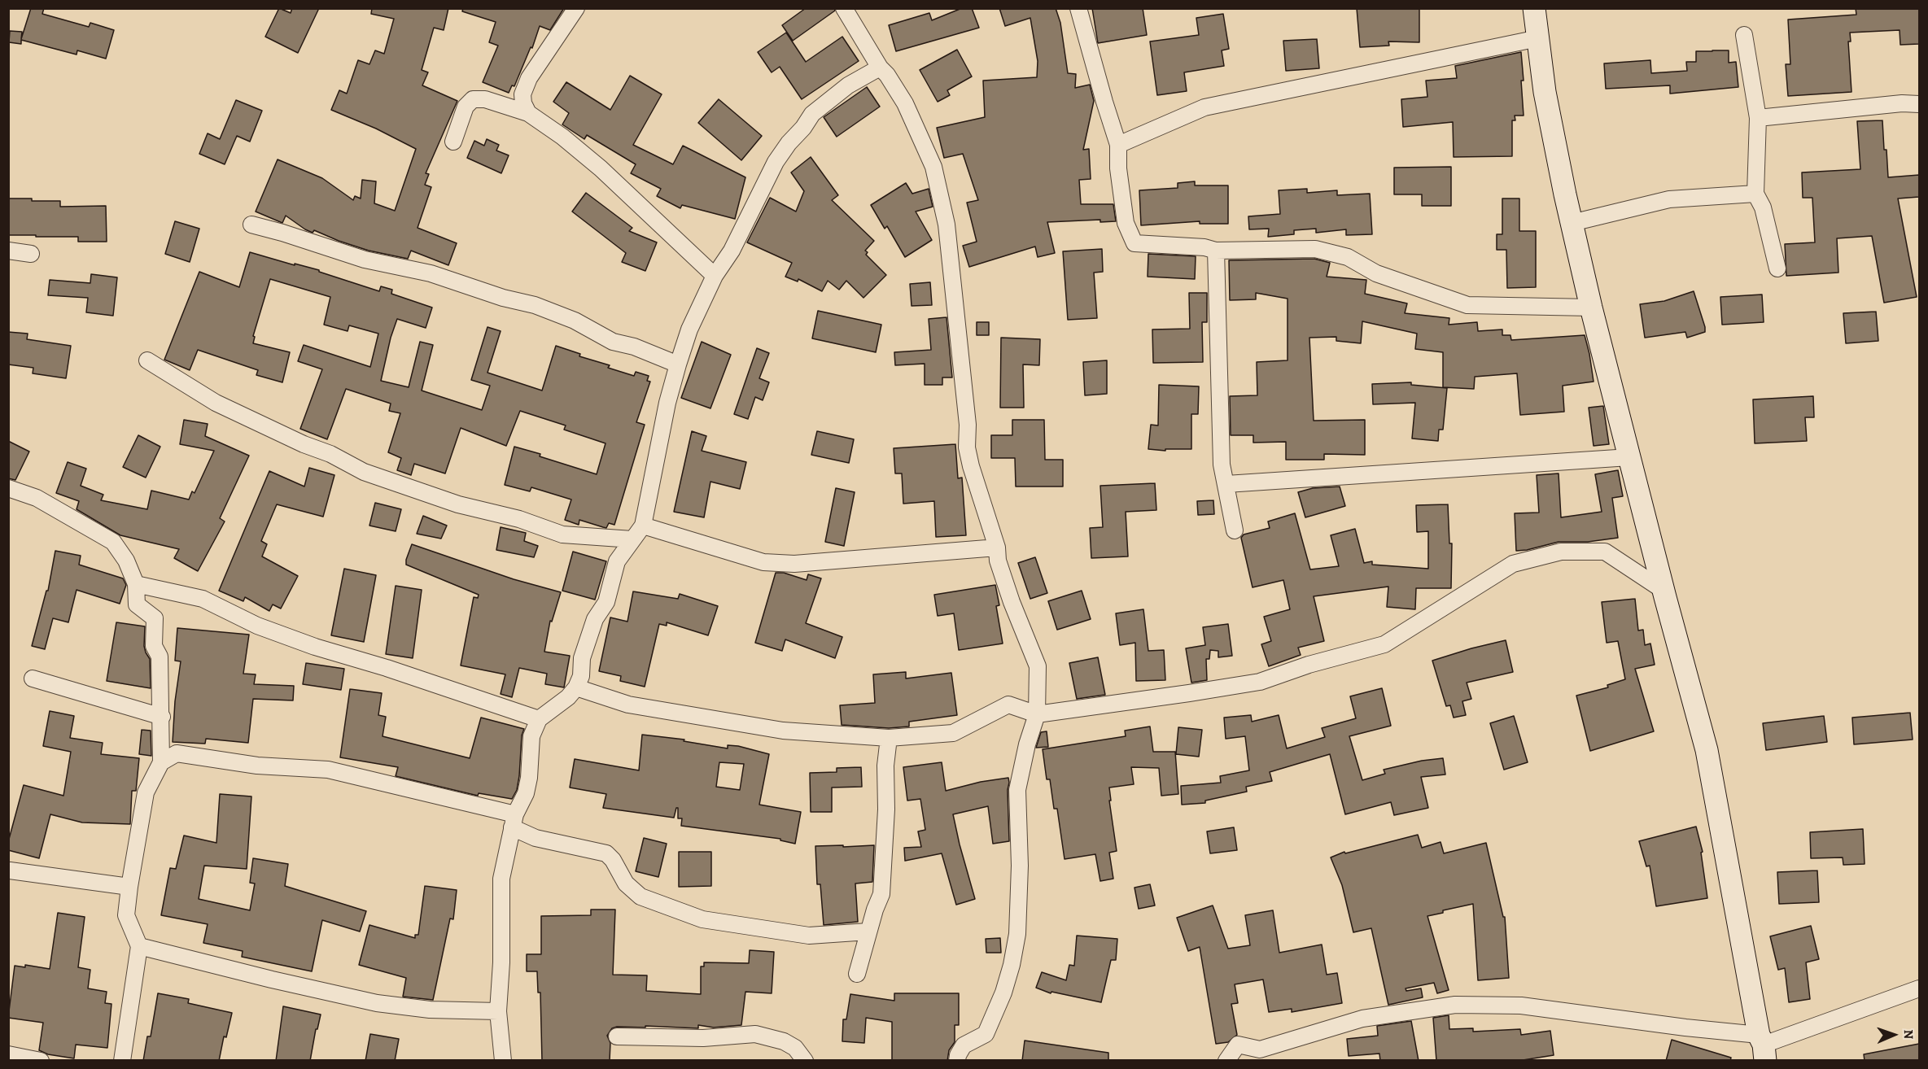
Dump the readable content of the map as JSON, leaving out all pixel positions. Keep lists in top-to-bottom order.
{
  "north": "right"
}
